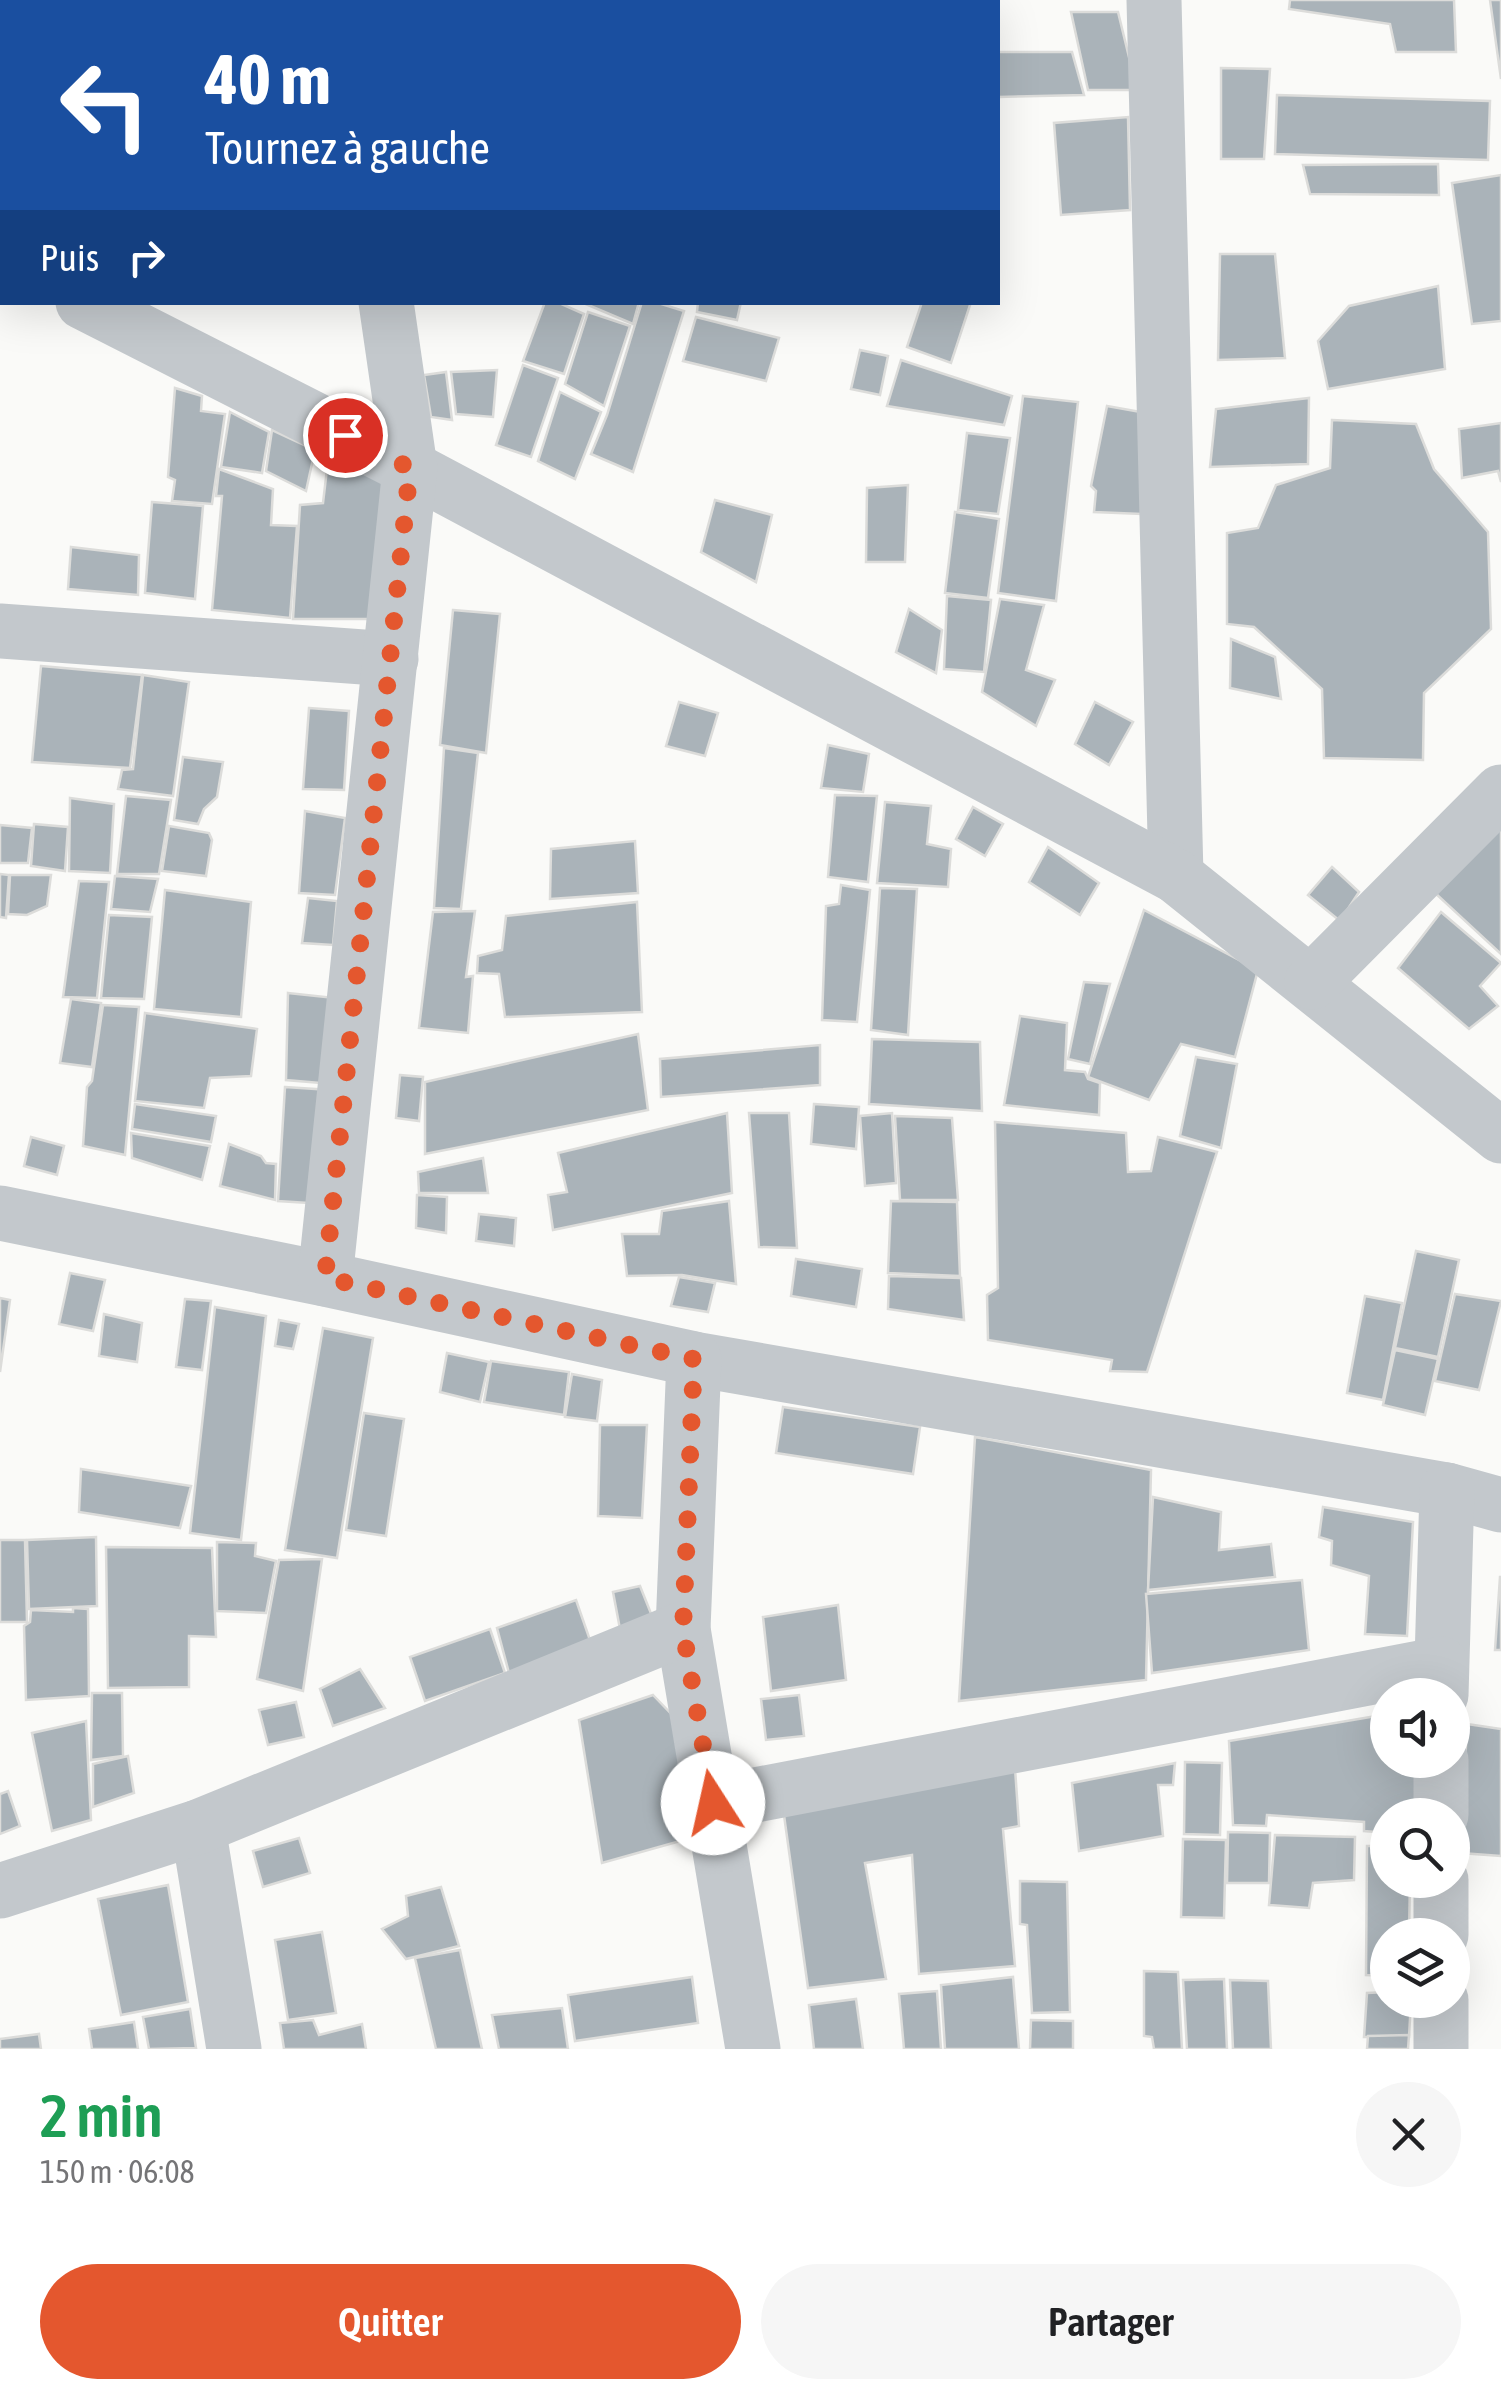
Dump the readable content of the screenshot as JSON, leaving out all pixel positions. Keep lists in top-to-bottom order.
{
  "page": {
    "turn": ["40 m", "Tournez à gauche"],
    "then": "Puis",
    "heading": ["2 min", "150 m · 06:08"],
    "buttons": ["Quitter", "Partager"]
  }
}
